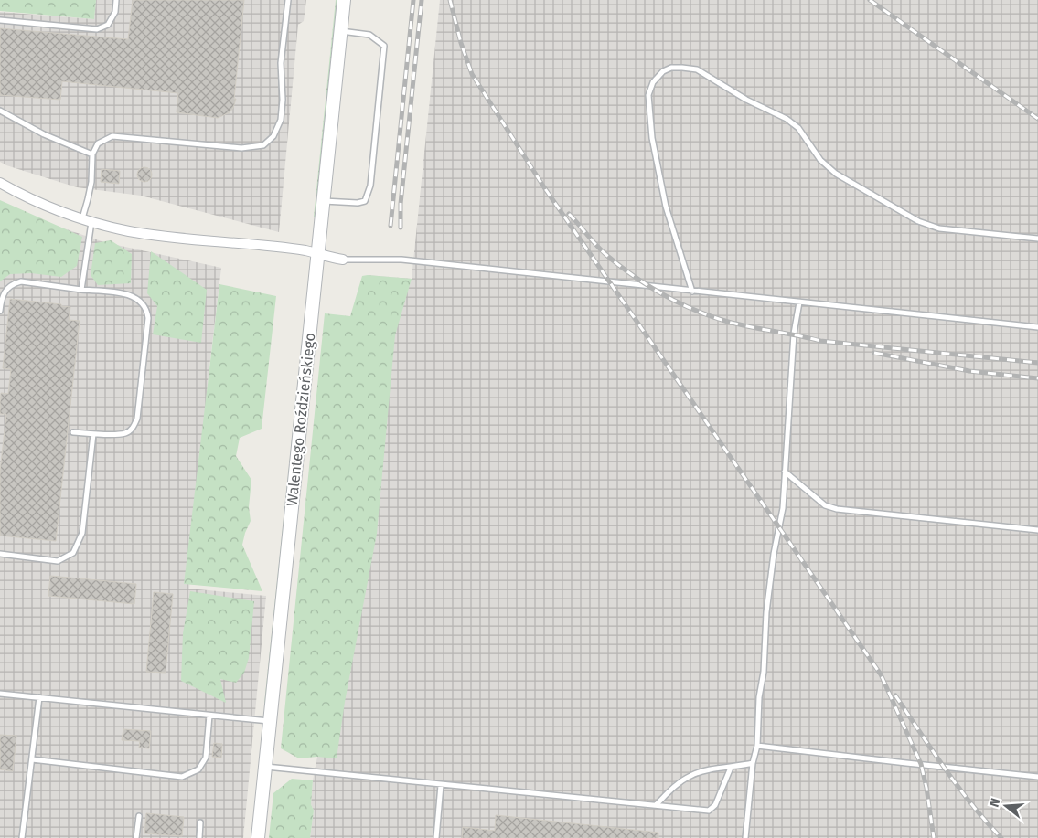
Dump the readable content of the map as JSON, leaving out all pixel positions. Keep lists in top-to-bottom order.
{
  "streets": {
    "street": ["Walentego Roździeńskiego"]
  },
  "north": "left"
}
